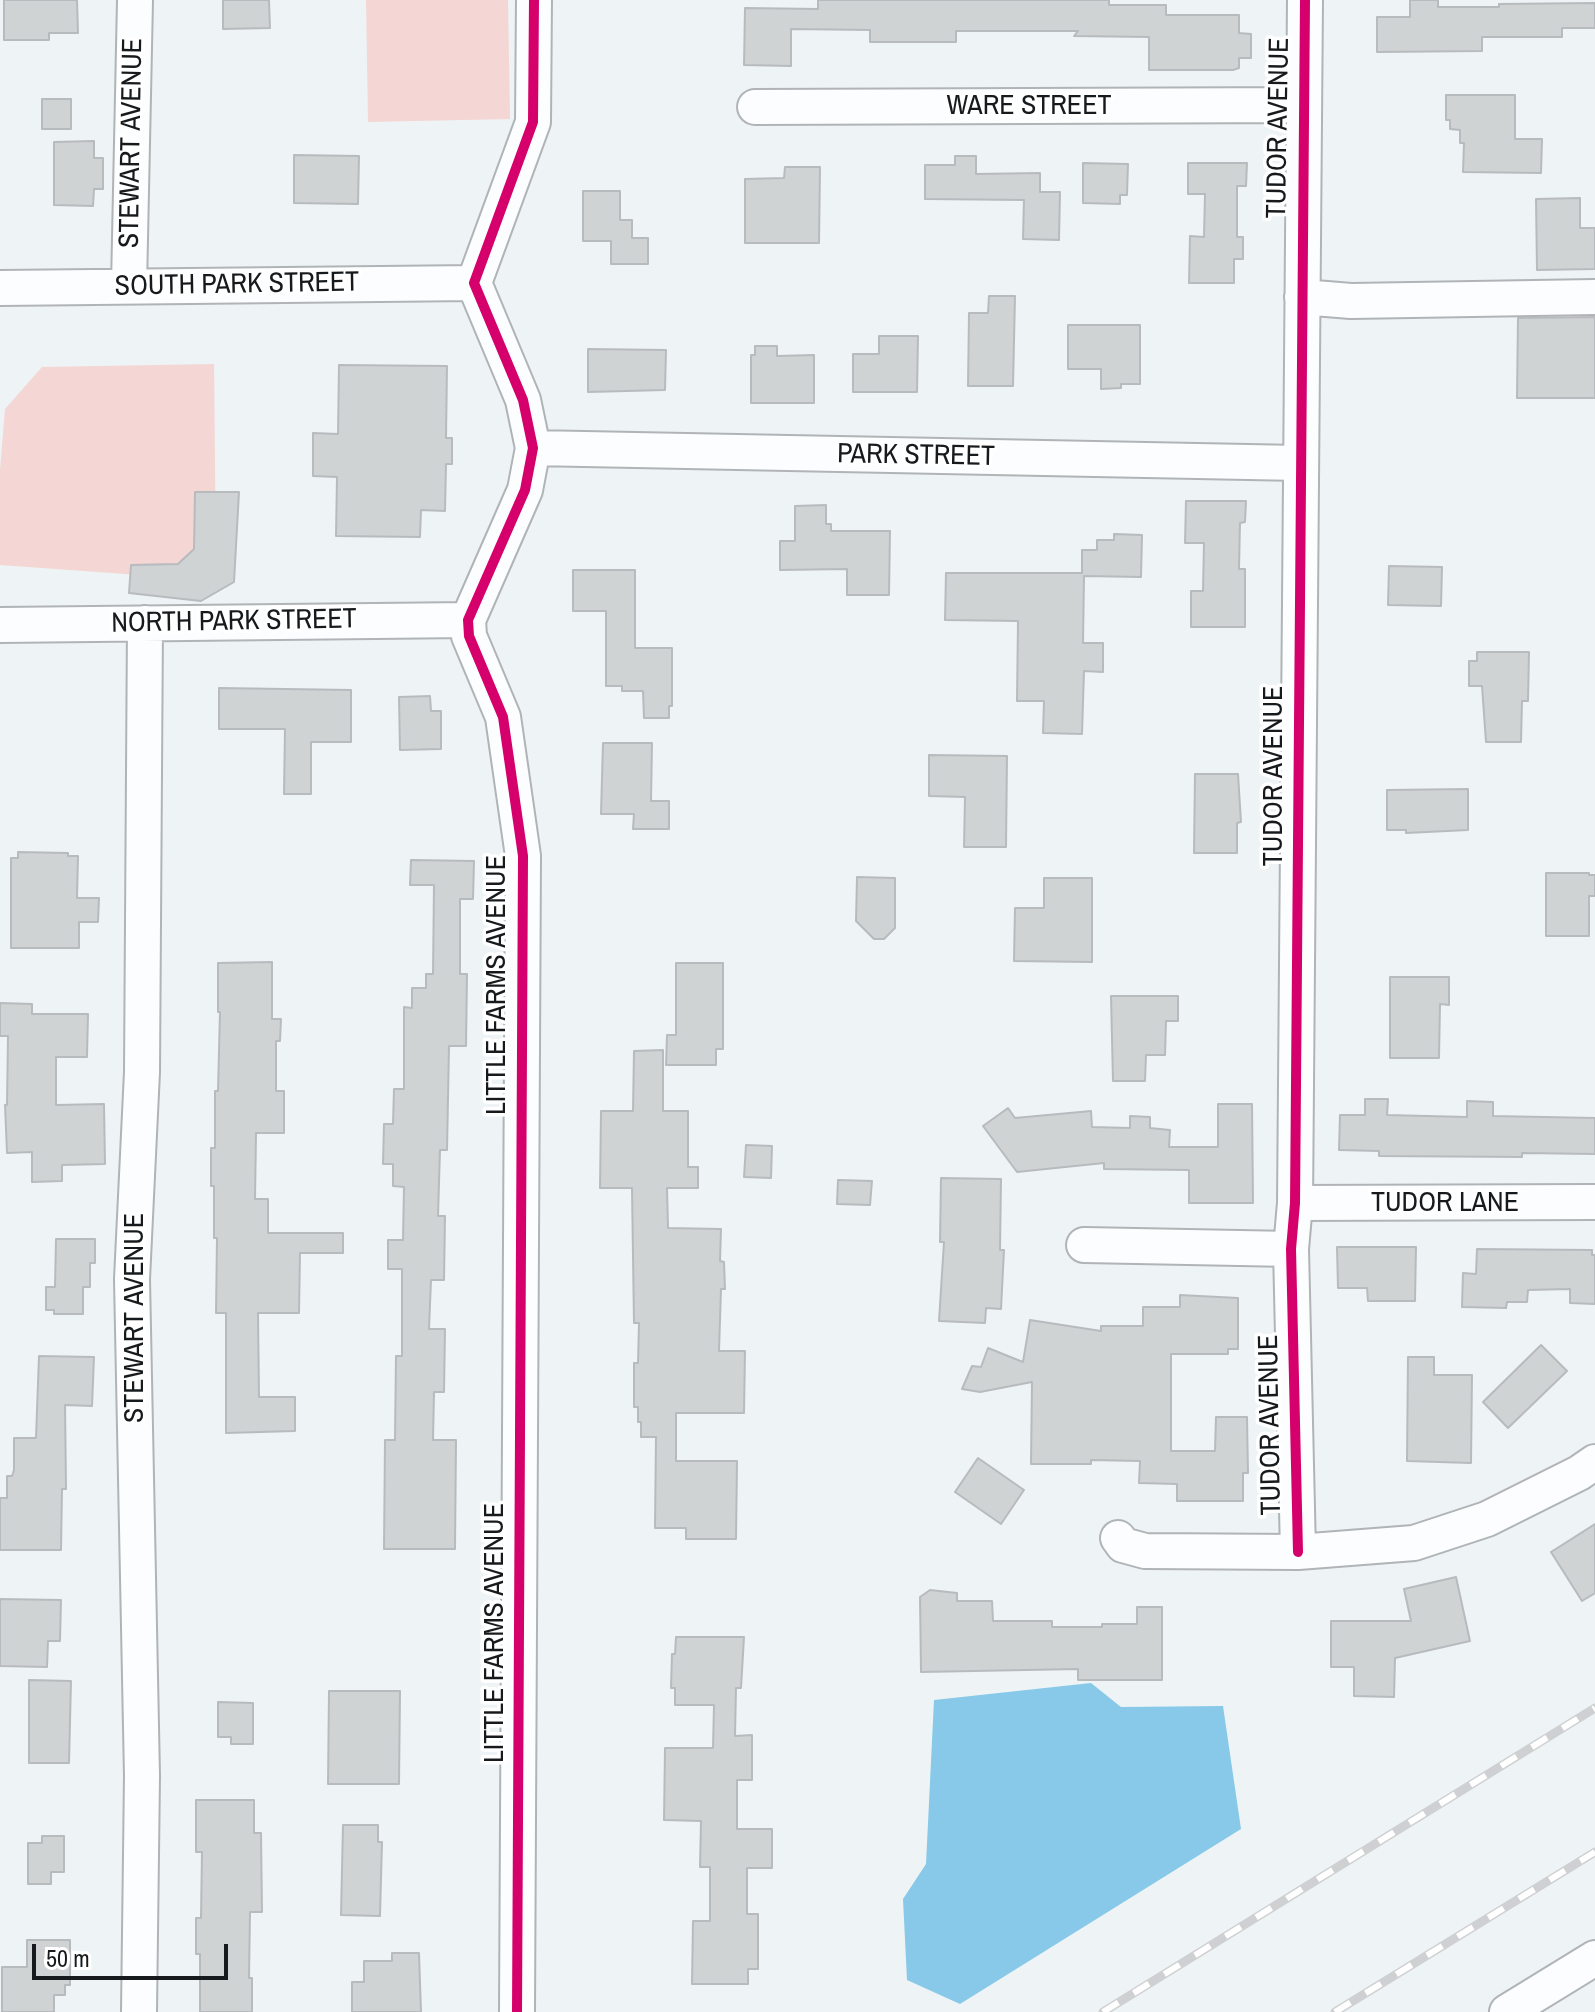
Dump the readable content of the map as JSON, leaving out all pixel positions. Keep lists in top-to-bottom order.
{
  "streets": {
    "street": [
      "WARE STREET",
      "TUDOR AVENUE",
      "STEWART AVENUE",
      "SOUTH PARK STREET",
      "PARK STREET",
      "NORTH PARK STREET",
      "LITTLE FARMS AVENUE",
      "TUDOR LANE"
    ]
  },
  "crossings": [
    ["WARE STREET", "TUDOR AVENUE"],
    ["TUDOR AVENUE", "PARK STREET"],
    ["TUDOR AVENUE", "TUDOR LANE"],
    ["STEWART AVENUE", "SOUTH PARK STREET"],
    ["STEWART AVENUE", "NORTH PARK STREET"],
    ["NORTH PARK STREET", "LITTLE FARMS AVENUE"]
  ],
  "scale_bar": "50 m"
}
